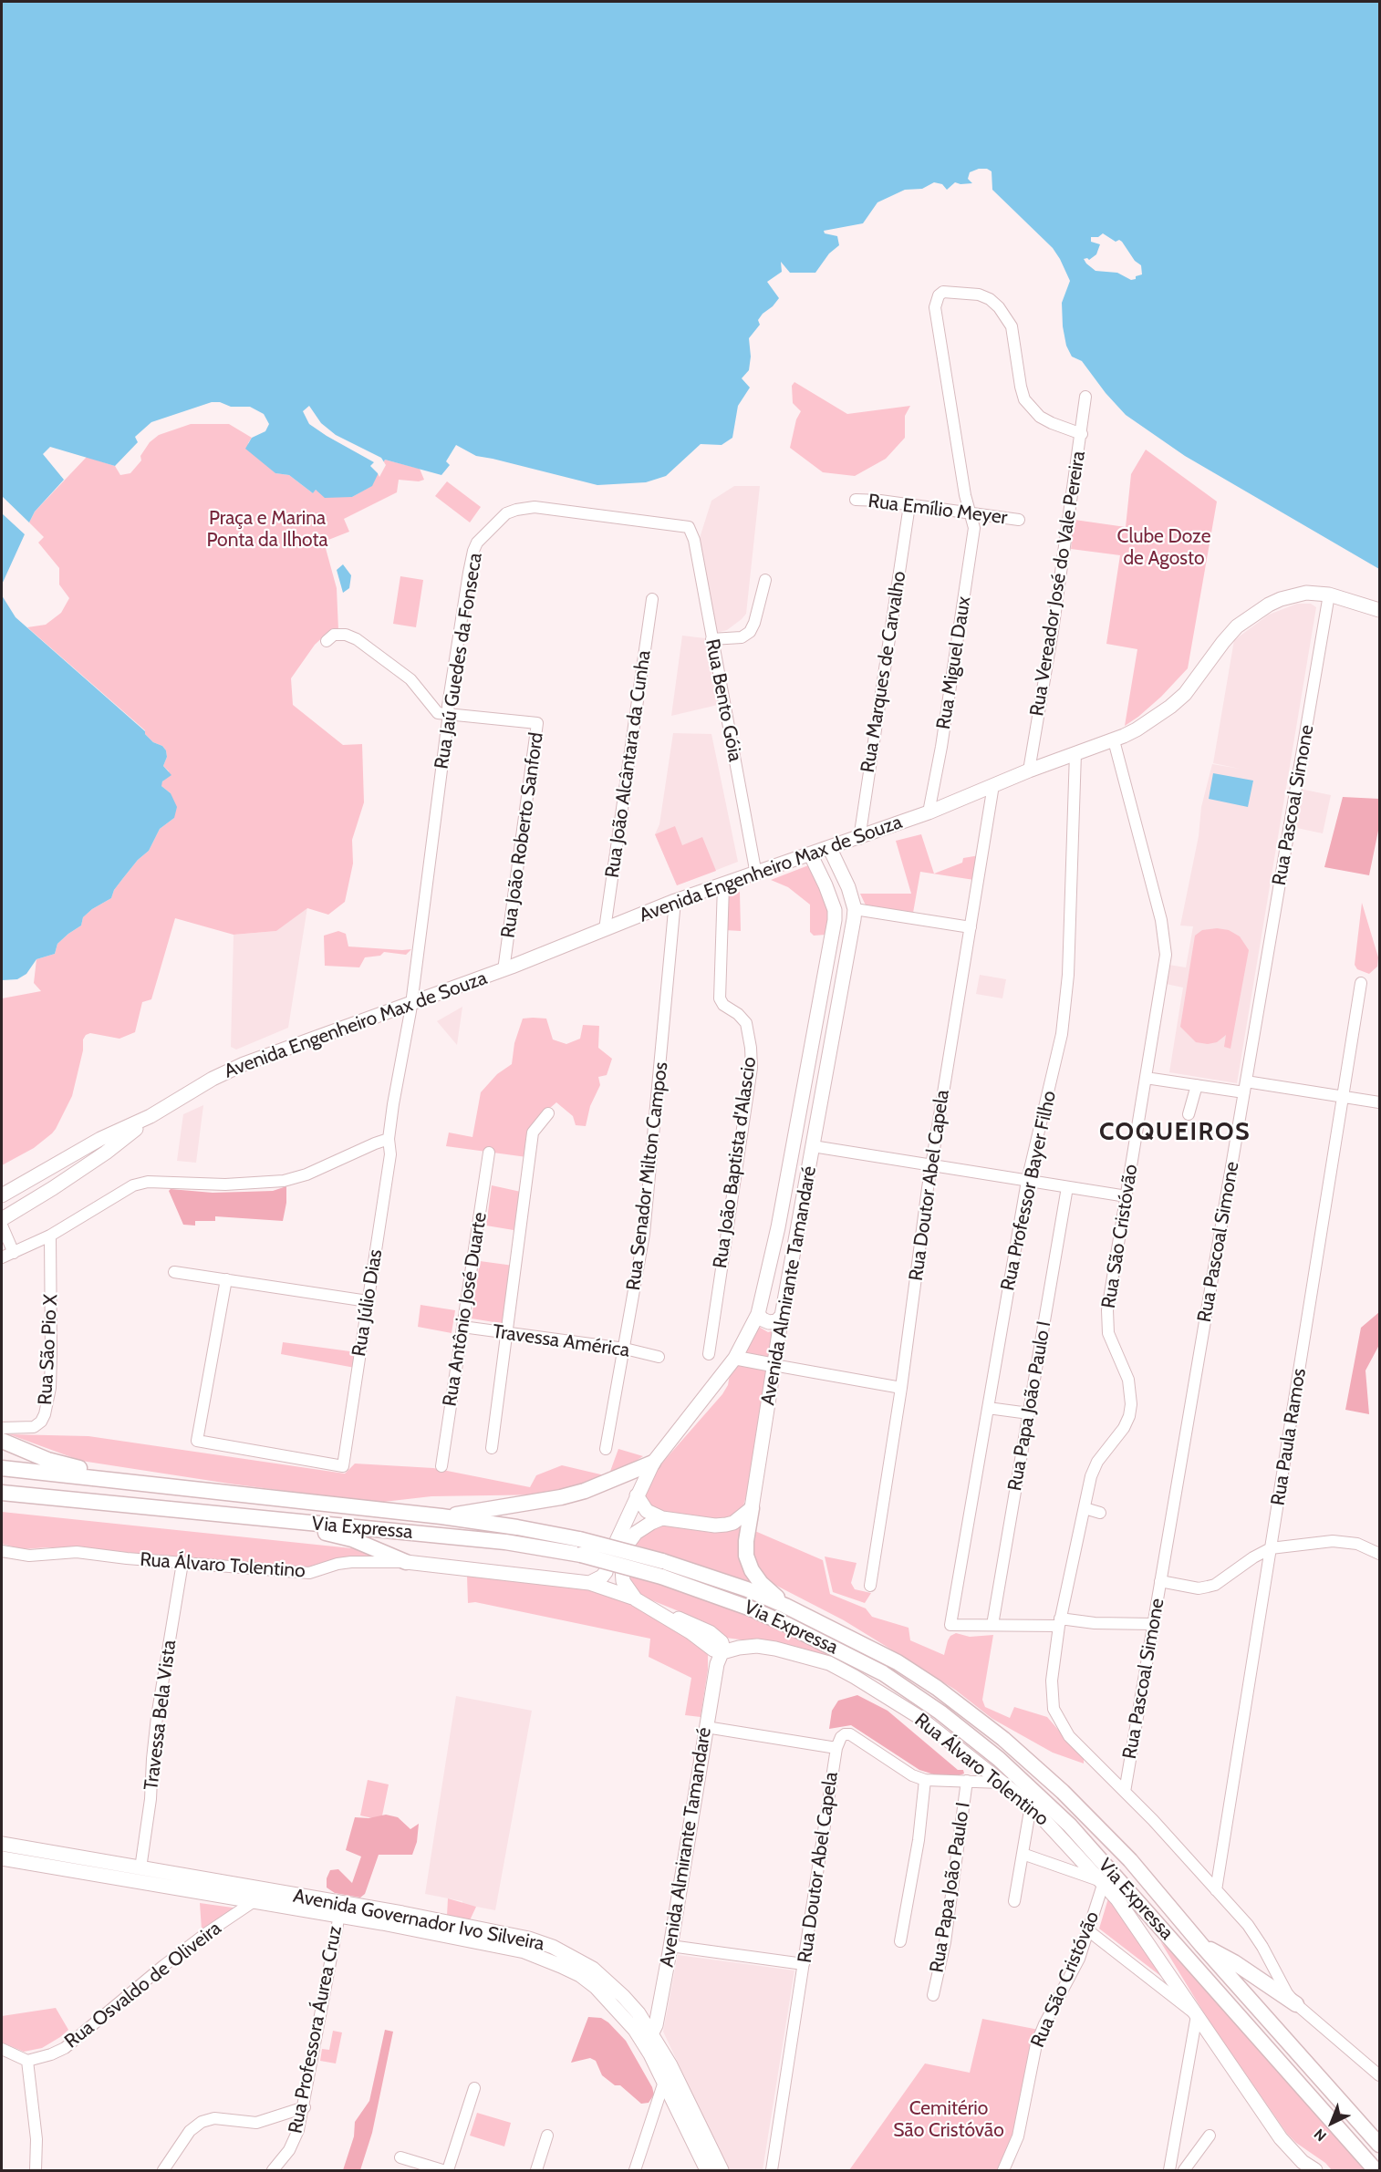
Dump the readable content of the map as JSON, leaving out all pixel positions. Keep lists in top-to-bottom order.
{
  "streets": {
    "highway": ["Via Expressa"],
    "main road": [
      "Avenida Engenheiro Max de Souza",
      "Avenida Almirante Tamandaré",
      "Rua Álvaro Tolentino",
      "Avenida Governador Ivo Silveira"
    ],
    "street": [
      "Rua Emílio Meyer",
      "Rua Vereador José do Vale Pereira",
      "Rua Jaú Guedes da Fonseca",
      "Rua Miguel Daux",
      "Rua Marques de Carvalho",
      "Rua Bento Góia",
      "Rua João Alcântara da Cunha",
      "Rua Pascoal Simone",
      "Rua João Roberto Sanford",
      "Rua João Baptista d'Alascio",
      "Rua Senador Milton Campos",
      "Rua Doutor Abel Capela",
      "Rua Professor Bayer Filho",
      "Rua São Cristóvão",
      "Rua Júlio Dias",
      "Rua Antônio José Duarte",
      "Travessa América",
      "Rua São Pio X",
      "Rua Papa João Paulo I",
      "Rua Paula Ramos",
      "Travessa Bela Vista",
      "Rua Osvaldo de Oliveira",
      "Rua Professora Áurea Cruz"
    ]
  },
  "crossings": [
    ["Rua Emílio Meyer", "Rua Miguel Daux"],
    ["Rua Emílio Meyer", "Rua Marques de Carvalho"],
    ["Rua Vereador José do Vale Pereira", "Rua Miguel Daux"],
    ["Rua Vereador José do Vale Pereira", "Avenida Engenheiro Max de Souza"],
    ["Rua Jaú Guedes da Fonseca", "Rua Bento Góia"],
    ["Rua Jaú Guedes da Fonseca", "Rua João Roberto Sanford"],
    ["Rua Jaú Guedes da Fonseca", "Avenida Engenheiro Max de Souza"],
    ["Rua Jaú Guedes da Fonseca", "Rua Júlio Dias"],
    ["Rua Miguel Daux", "Avenida Engenheiro Max de Souza"],
    ["Rua Marques de Carvalho", "Avenida Engenheiro Max de Souza"],
    ["Rua Bento Góia", "Avenida Engenheiro Max de Souza"],
    ["Rua João Alcântara da Cunha", "Avenida Engenheiro Max de Souza"],
    ["Rua Pascoal Simone", "Avenida Engenheiro Max de Souza"],
    ["Rua Pascoal Simone", "Rua São Cristóvão"],
    ["Rua João Roberto Sanford", "Avenida Engenheiro Max de Souza"],
    ["Avenida Engenheiro Max de Souza", "Rua João Baptista d'Alascio"],
    ["Avenida Engenheiro Max de Souza", "Rua Senador Milton Campos"],
    ["Avenida Engenheiro Max de Souza", "Rua Doutor Abel Capela"],
    ["Avenida Engenheiro Max de Souza", "Rua Professor Bayer Filho"],
    ["Avenida Engenheiro Max de Souza", "Rua São Cristóvão"],
    ["Avenida Engenheiro Max de Souza", "Avenida Almirante Tamandaré"],
    ["Rua Senador Milton Campos", "Travessa América"],
    ["Rua Doutor Abel Capela", "Rua Papa João Paulo I"],
    ["Rua Doutor Abel Capela", "Rua Álvaro Tolentino"],
    ["Rua Professor Bayer Filho", "Rua Papa João Paulo I"],
    ["Rua São Cristóvão", "Rua Paula Ramos"],
    ["Rua São Cristóvão", "Rua Álvaro Tolentino"],
    ["Avenida Almirante Tamandaré", "Rua Álvaro Tolentino"],
    ["Avenida Almirante Tamandaré", "Avenida Governador Ivo Silveira"],
    ["Rua Antônio José Duarte", "Travessa América"],
    ["Rua Álvaro Tolentino", "Travessa Bela Vista"],
    ["Travessa Bela Vista", "Avenida Governador Ivo Silveira"],
    ["Avenida Governador Ivo Silveira", "Rua Osvaldo de Oliveira"],
    ["Avenida Governador Ivo Silveira", "Rua Professora Áurea Cruz"]
  ],
  "districts": ["COQUEIROS"],
  "parks": ["Praça e Marina Ponta da Ilhota", "Clube Doze de Agosto", "Cemitério São Cristóvão"],
  "north": "bottom left"
}
